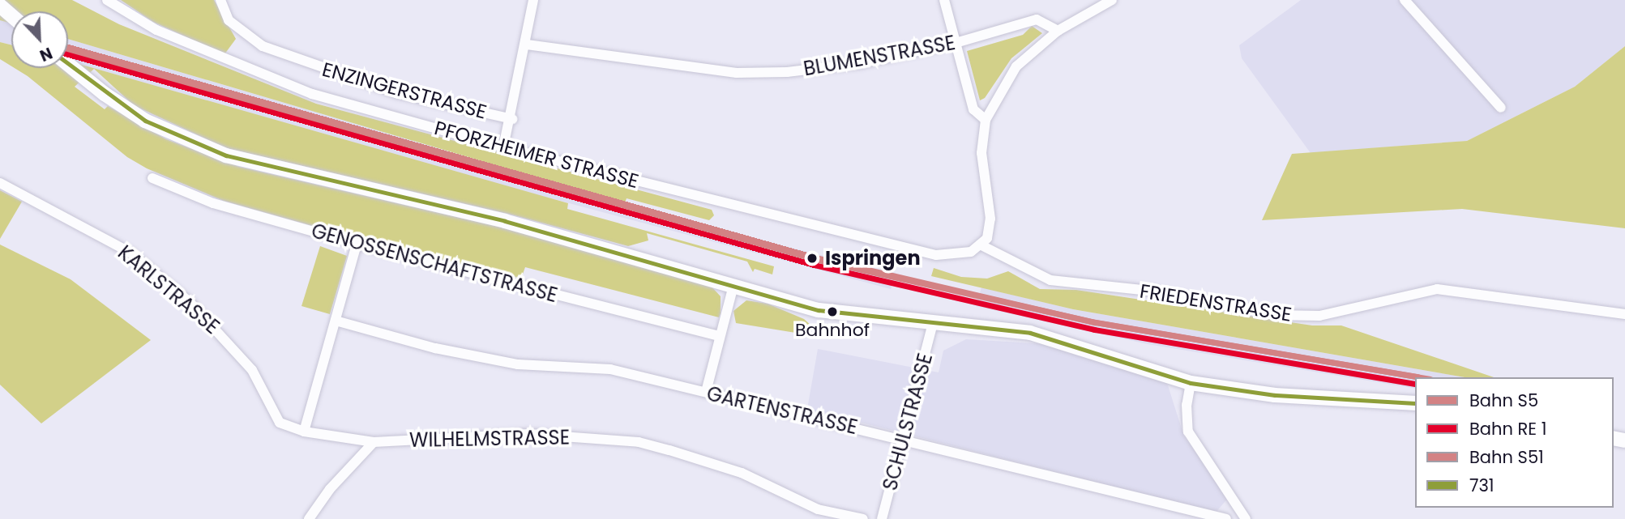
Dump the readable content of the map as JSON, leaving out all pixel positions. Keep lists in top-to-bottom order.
{
  "streets": {
    "street": [
      "BLUMENSTRASSE",
      "ENZINGERSTRASSE",
      "PFORZHEIMER STRASSE",
      "GENOSSENSCHAFTSTRASSE",
      "KARLSTRASSE",
      "FRIEDENSTRASSE",
      "GARTENSTRASSE",
      "SCHULSTRASSE",
      "WILHELMSTRASSE"
    ]
  },
  "crossings": [
    ["PFORZHEIMER STRASSE", "FRIEDENSTRASSE"],
    ["KARLSTRASSE", "WILHELMSTRASSE"],
    ["GARTENSTRASSE", "SCHULSTRASSE"]
  ],
  "places": ["Ispringen", "Bahnhof"],
  "lines": ["rail line S5", "rail line S51", "transit line 731"],
  "legend": [
    "Bahn S5",
    "Bahn RE 1",
    "Bahn S51",
    "731"
  ],
  "north": "bottom right"
}
